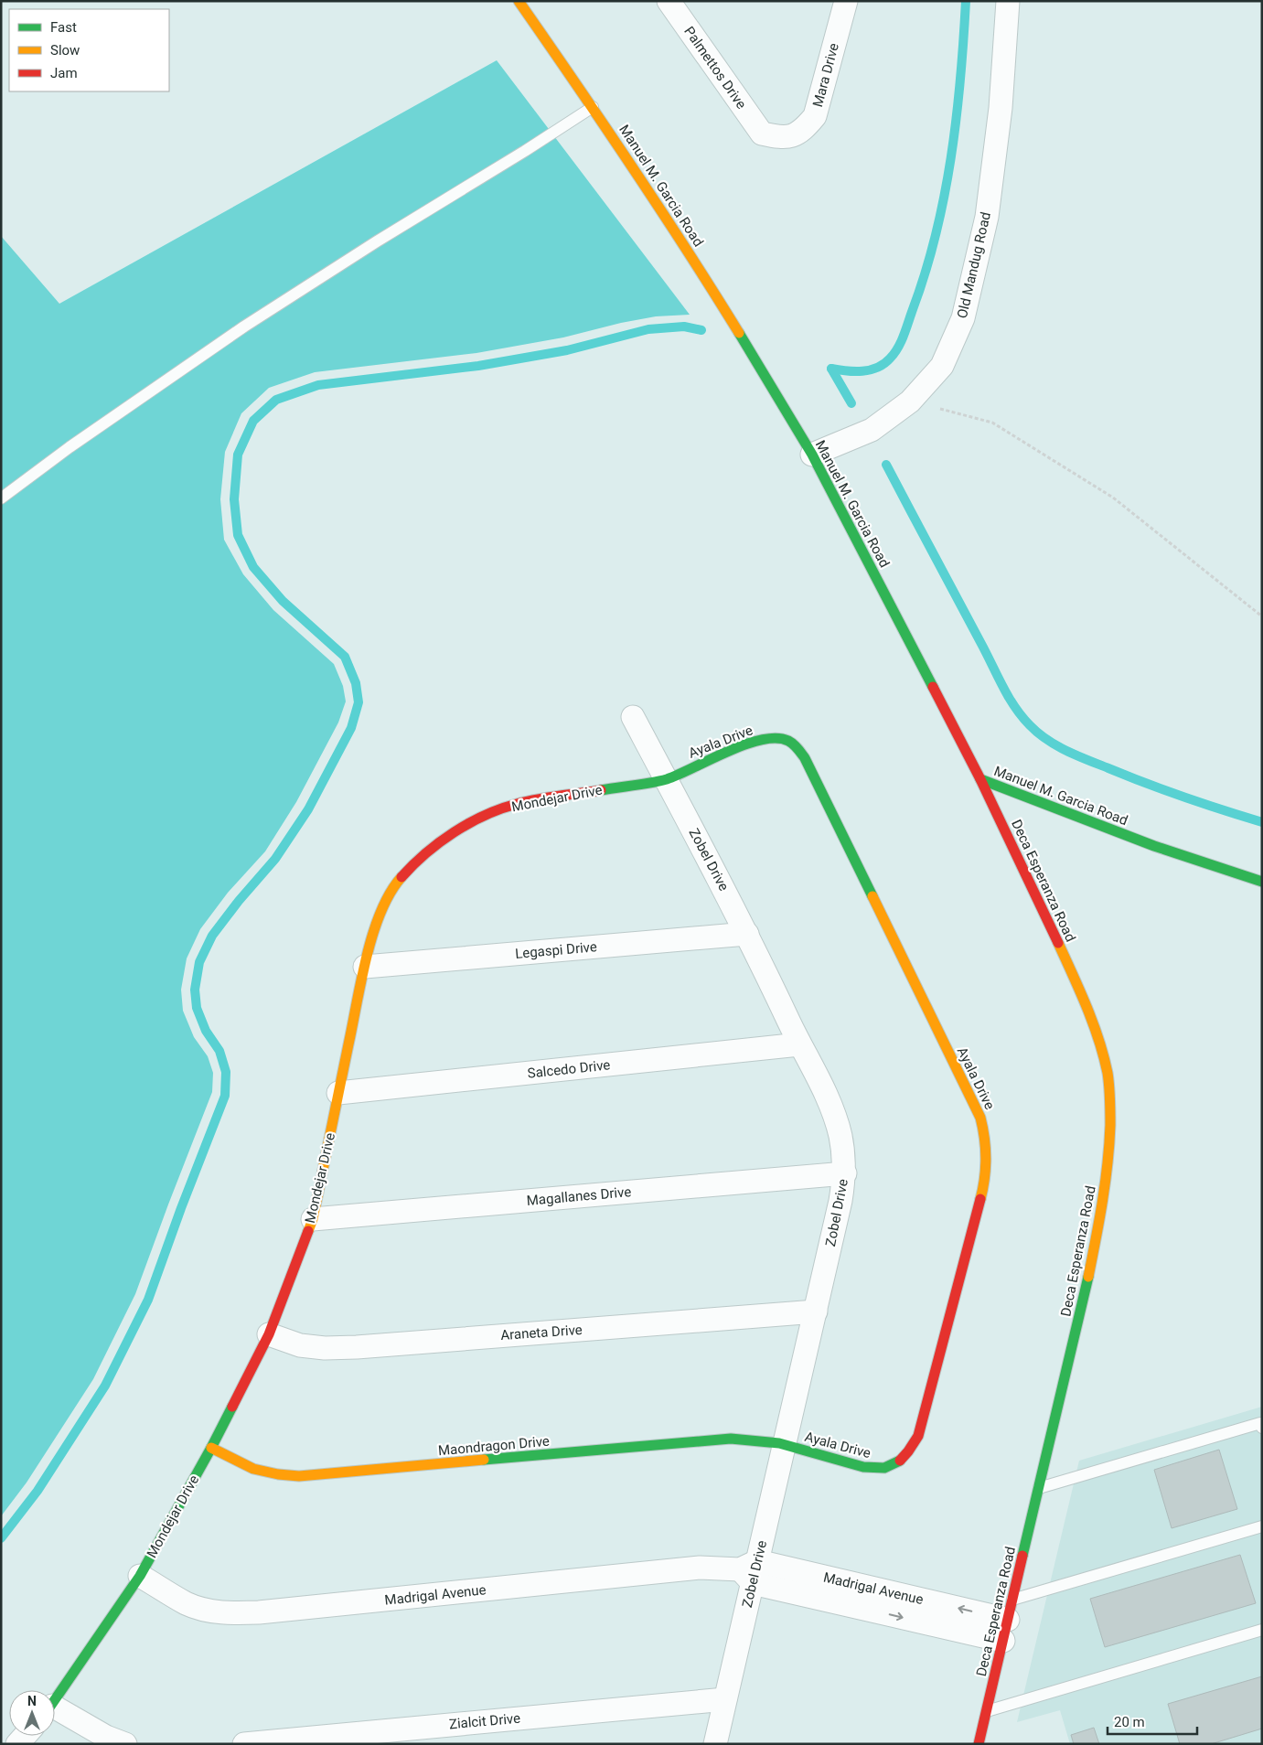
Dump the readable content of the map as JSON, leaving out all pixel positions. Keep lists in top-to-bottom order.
{
  "streets": {
    "street": [
      "Palmettos Drive",
      "Mara Drive",
      "Manuel M. Garcia Road",
      "Old Mandug Road",
      "Ayala Drive",
      "Mondejar Drive",
      "Zobel Drive",
      "Deca Esperanza Road",
      "Legaspi Drive",
      "Salcedo Drive",
      "Magallanes Drive",
      "Araneta Drive",
      "Maondragon Drive",
      "Madrigal Avenue",
      "Zialcit Drive"
    ]
  },
  "crossings": [
    ["Palmettos Drive", "Mara Drive"],
    ["Manuel M. Garcia Road", "Old Mandug Road"],
    ["Manuel M. Garcia Road", "Deca Esperanza Road"],
    ["Ayala Drive", "Mondejar Drive"],
    ["Ayala Drive", "Zobel Drive"],
    ["Ayala Drive", "Maondragon Drive"],
    ["Mondejar Drive", "Zobel Drive"],
    ["Mondejar Drive", "Legaspi Drive"],
    ["Mondejar Drive", "Salcedo Drive"],
    ["Mondejar Drive", "Magallanes Drive"],
    ["Mondejar Drive", "Araneta Drive"],
    ["Mondejar Drive", "Maondragon Drive"],
    ["Mondejar Drive", "Madrigal Avenue"],
    ["Zobel Drive", "Legaspi Drive"],
    ["Zobel Drive", "Salcedo Drive"],
    ["Zobel Drive", "Magallanes Drive"],
    ["Zobel Drive", "Araneta Drive"],
    ["Zobel Drive", "Maondragon Drive"],
    ["Zobel Drive", "Madrigal Avenue"],
    ["Zobel Drive", "Zialcit Drive"],
    ["Deca Esperanza Road", "Madrigal Avenue"]
  ],
  "legend": ["Fast", "Slow", "Jam"],
  "scale_bar": "20 m",
  "north": "top"
}
